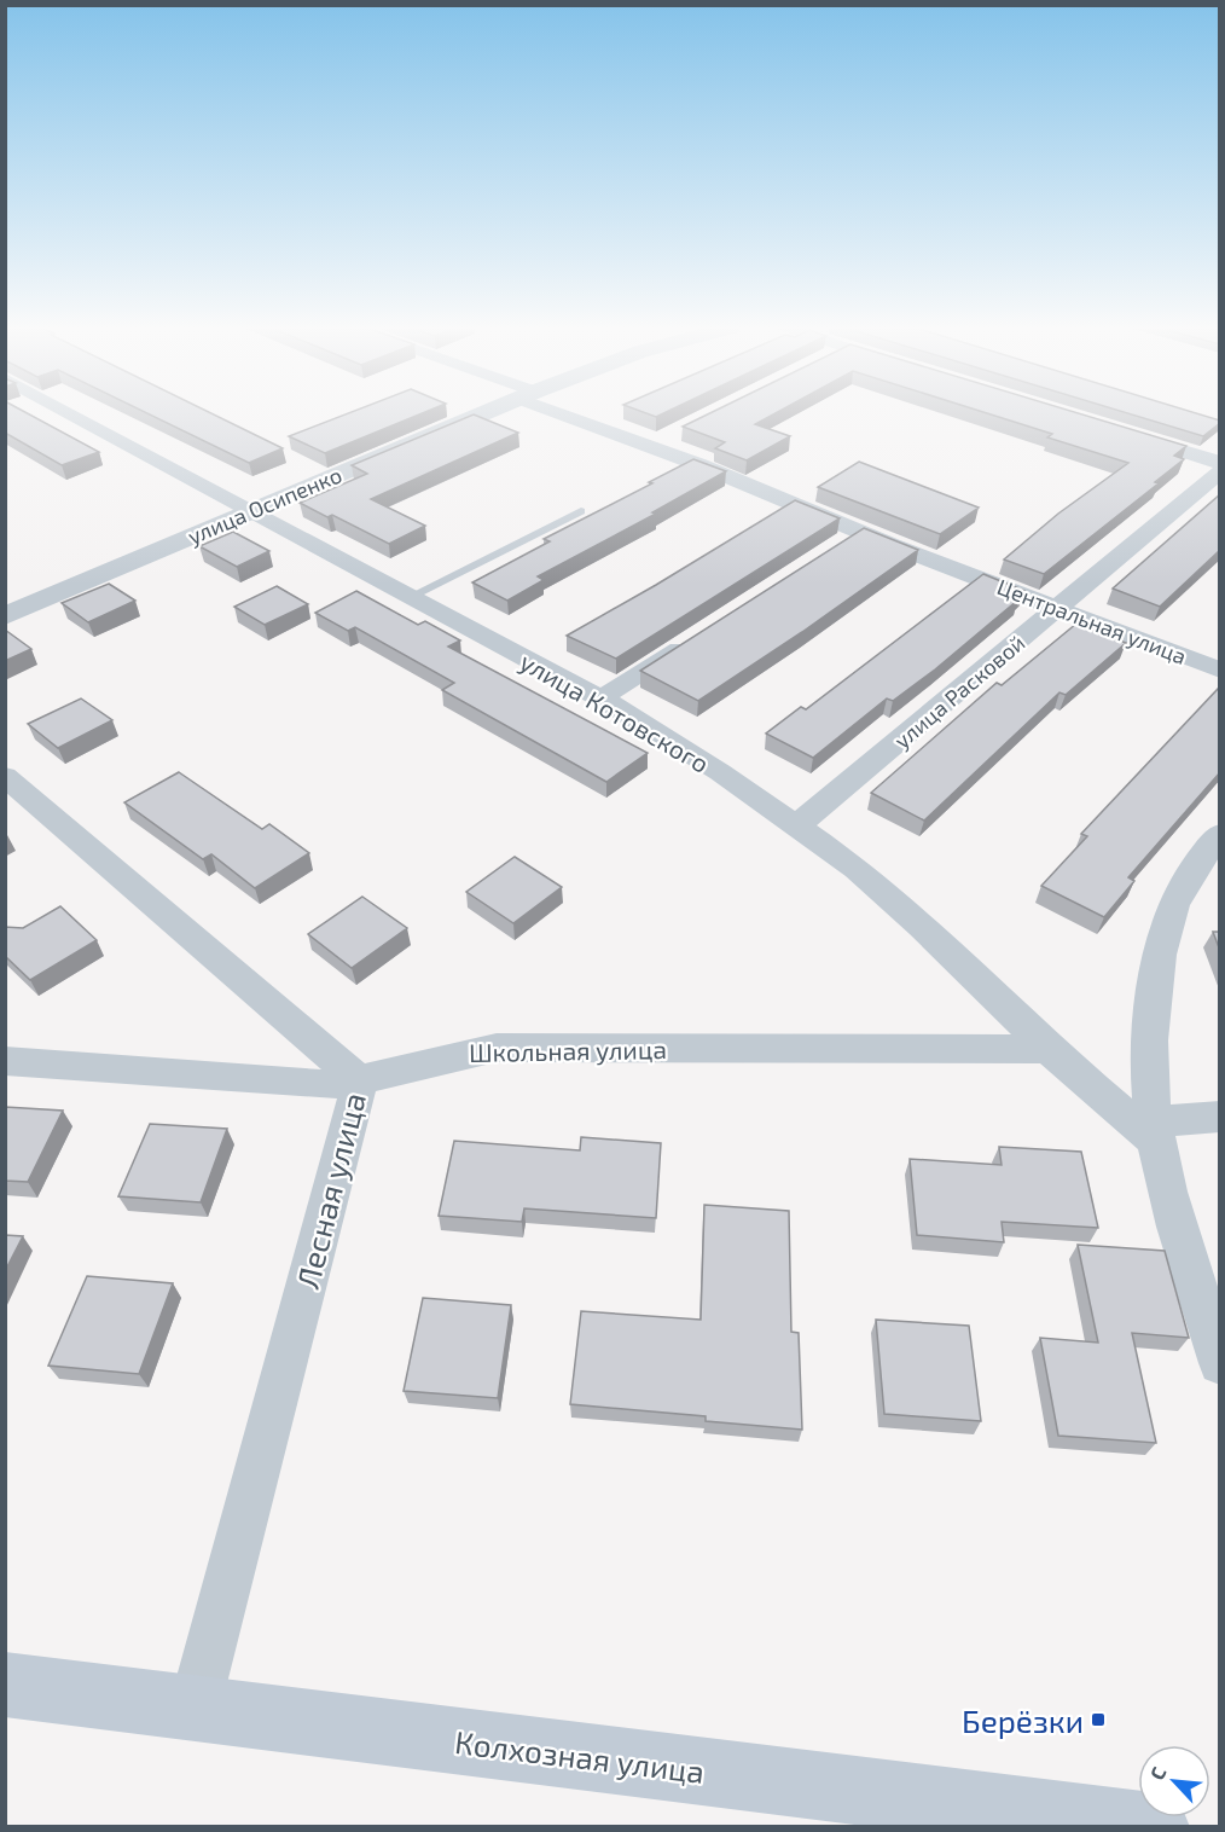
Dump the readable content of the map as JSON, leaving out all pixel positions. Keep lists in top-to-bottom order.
{
  "streets": {
    "main road": ["Колхозная улица"],
    "street": [
      "улица Осипенко",
      "Центральная улица",
      "улица Расковой",
      "улица Котовского",
      "Школьная улица",
      "Лесная улица"
    ]
  },
  "crossings": [
    ["улица Осипенко", "улица Котовского"],
    ["Центральная улица", "улица Расковой"],
    ["улица Расковой", "улица Котовского"],
    ["улица Котовского", "Школьная улица"],
    ["Школьная улица", "Лесная улица"],
    ["Лесная улица", "Колхозная улица"]
  ],
  "places": {
    "transit": ["Берёзки"]
  },
  "north": "top left"
}
